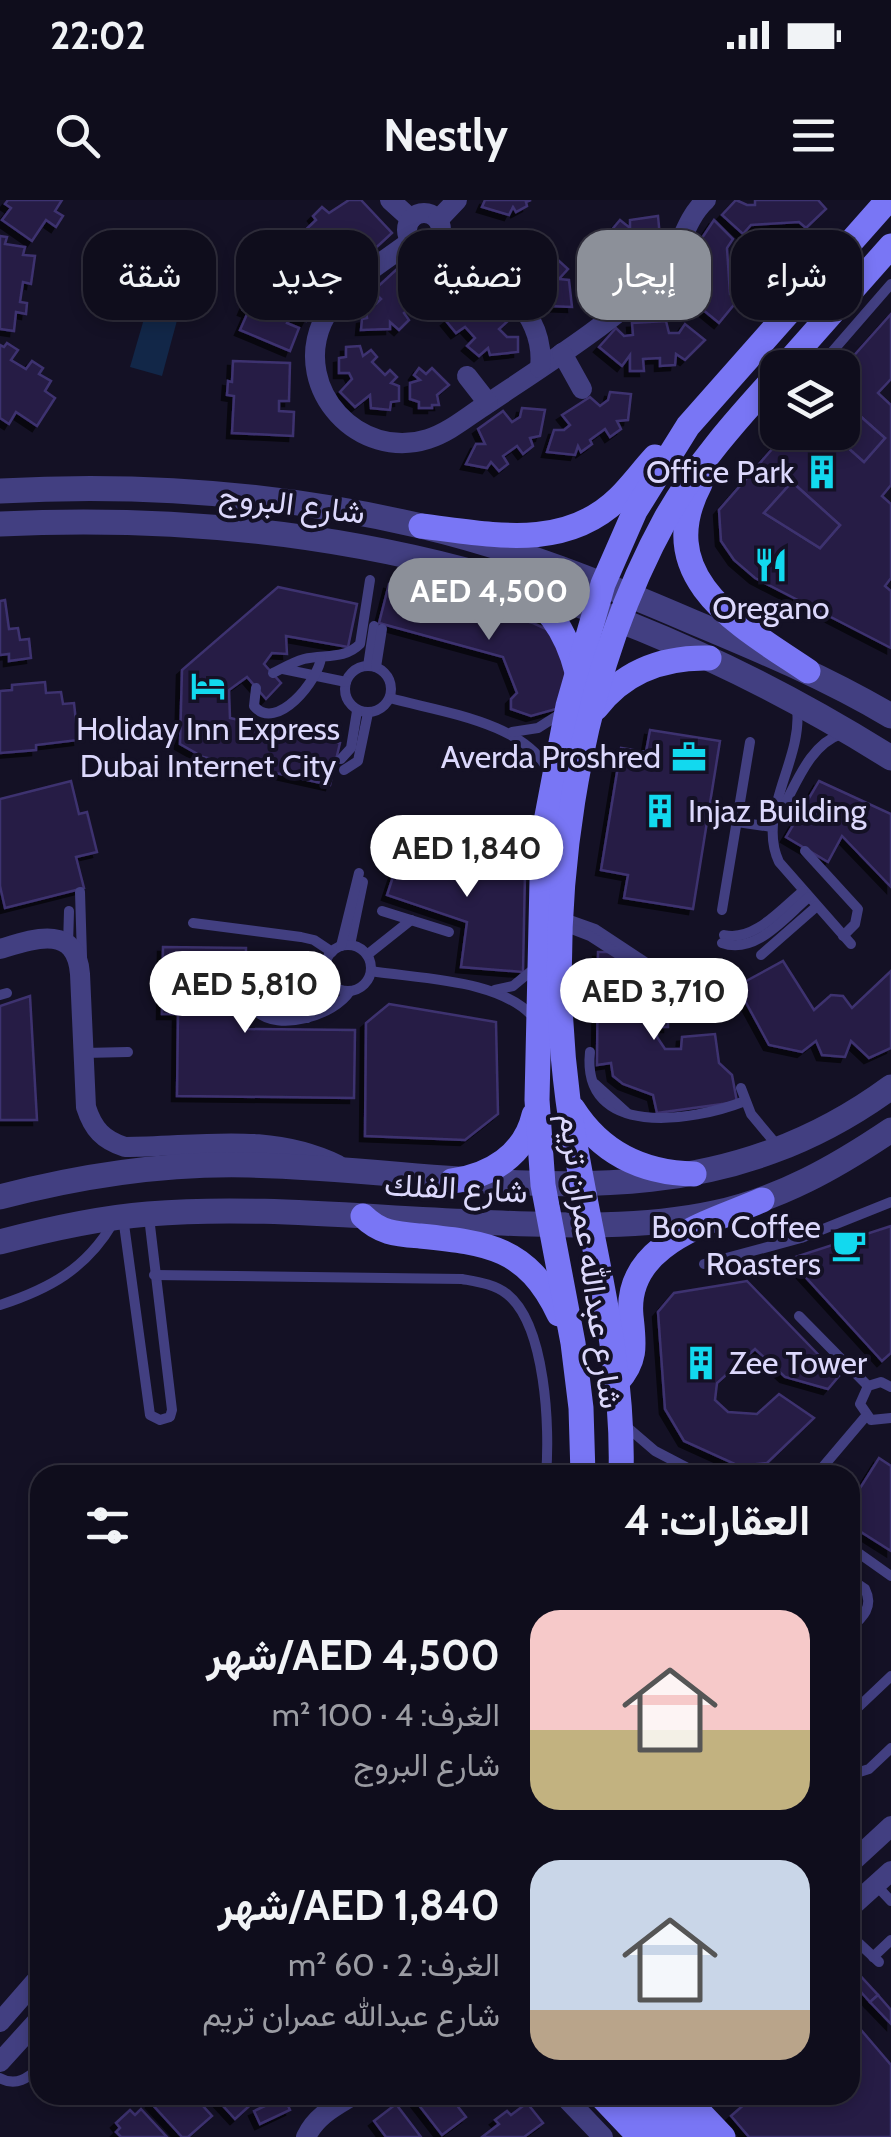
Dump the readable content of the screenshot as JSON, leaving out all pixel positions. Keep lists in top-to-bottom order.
{
  "streets": {
    "main road": ["شارع عبدالله عمران تريم"],
    "street": ["شارع البروج", "شارع الفلك"]
  },
  "crossings": [
    ["شارع البروج", "شارع عبدالله عمران تريم"],
    ["شارع الفلك", "شارع عبدالله عمران تريم"]
  ],
  "places": {
    "building": ["Office Park", "Injaz Building", "Zee Tower"],
    "restaurant": ["Oregano"],
    "hotel": ["Holiday Inn Express Dubai Internet City"],
    "office": ["Averda Proshred"],
    "cafe": ["Boon Coffee Roasters"]
  },
  "page": {
    "status": "22:02",
    "header": "Nestly",
    "chip": [
      "شراء",
      "إيجار",
      "تصفية",
      "جديد",
      "شقة"
    ],
    "price": [
      "AED 4,500",
      "AED 1,840",
      "AED 5,810",
      "AED 3,710"
    ],
    "heading": "العقارات: 4",
    "list": [
      {
        "name": "AED 4,500/شهر",
        "note": "الغرف: 4 · 100 m² · شارع البروج"
      },
      {
        "name": "AED 1,840/شهر",
        "note": "الغرف: 2 · 60 m² · شارع عبدالله عمران تريم"
      }
    ]
  }
}
